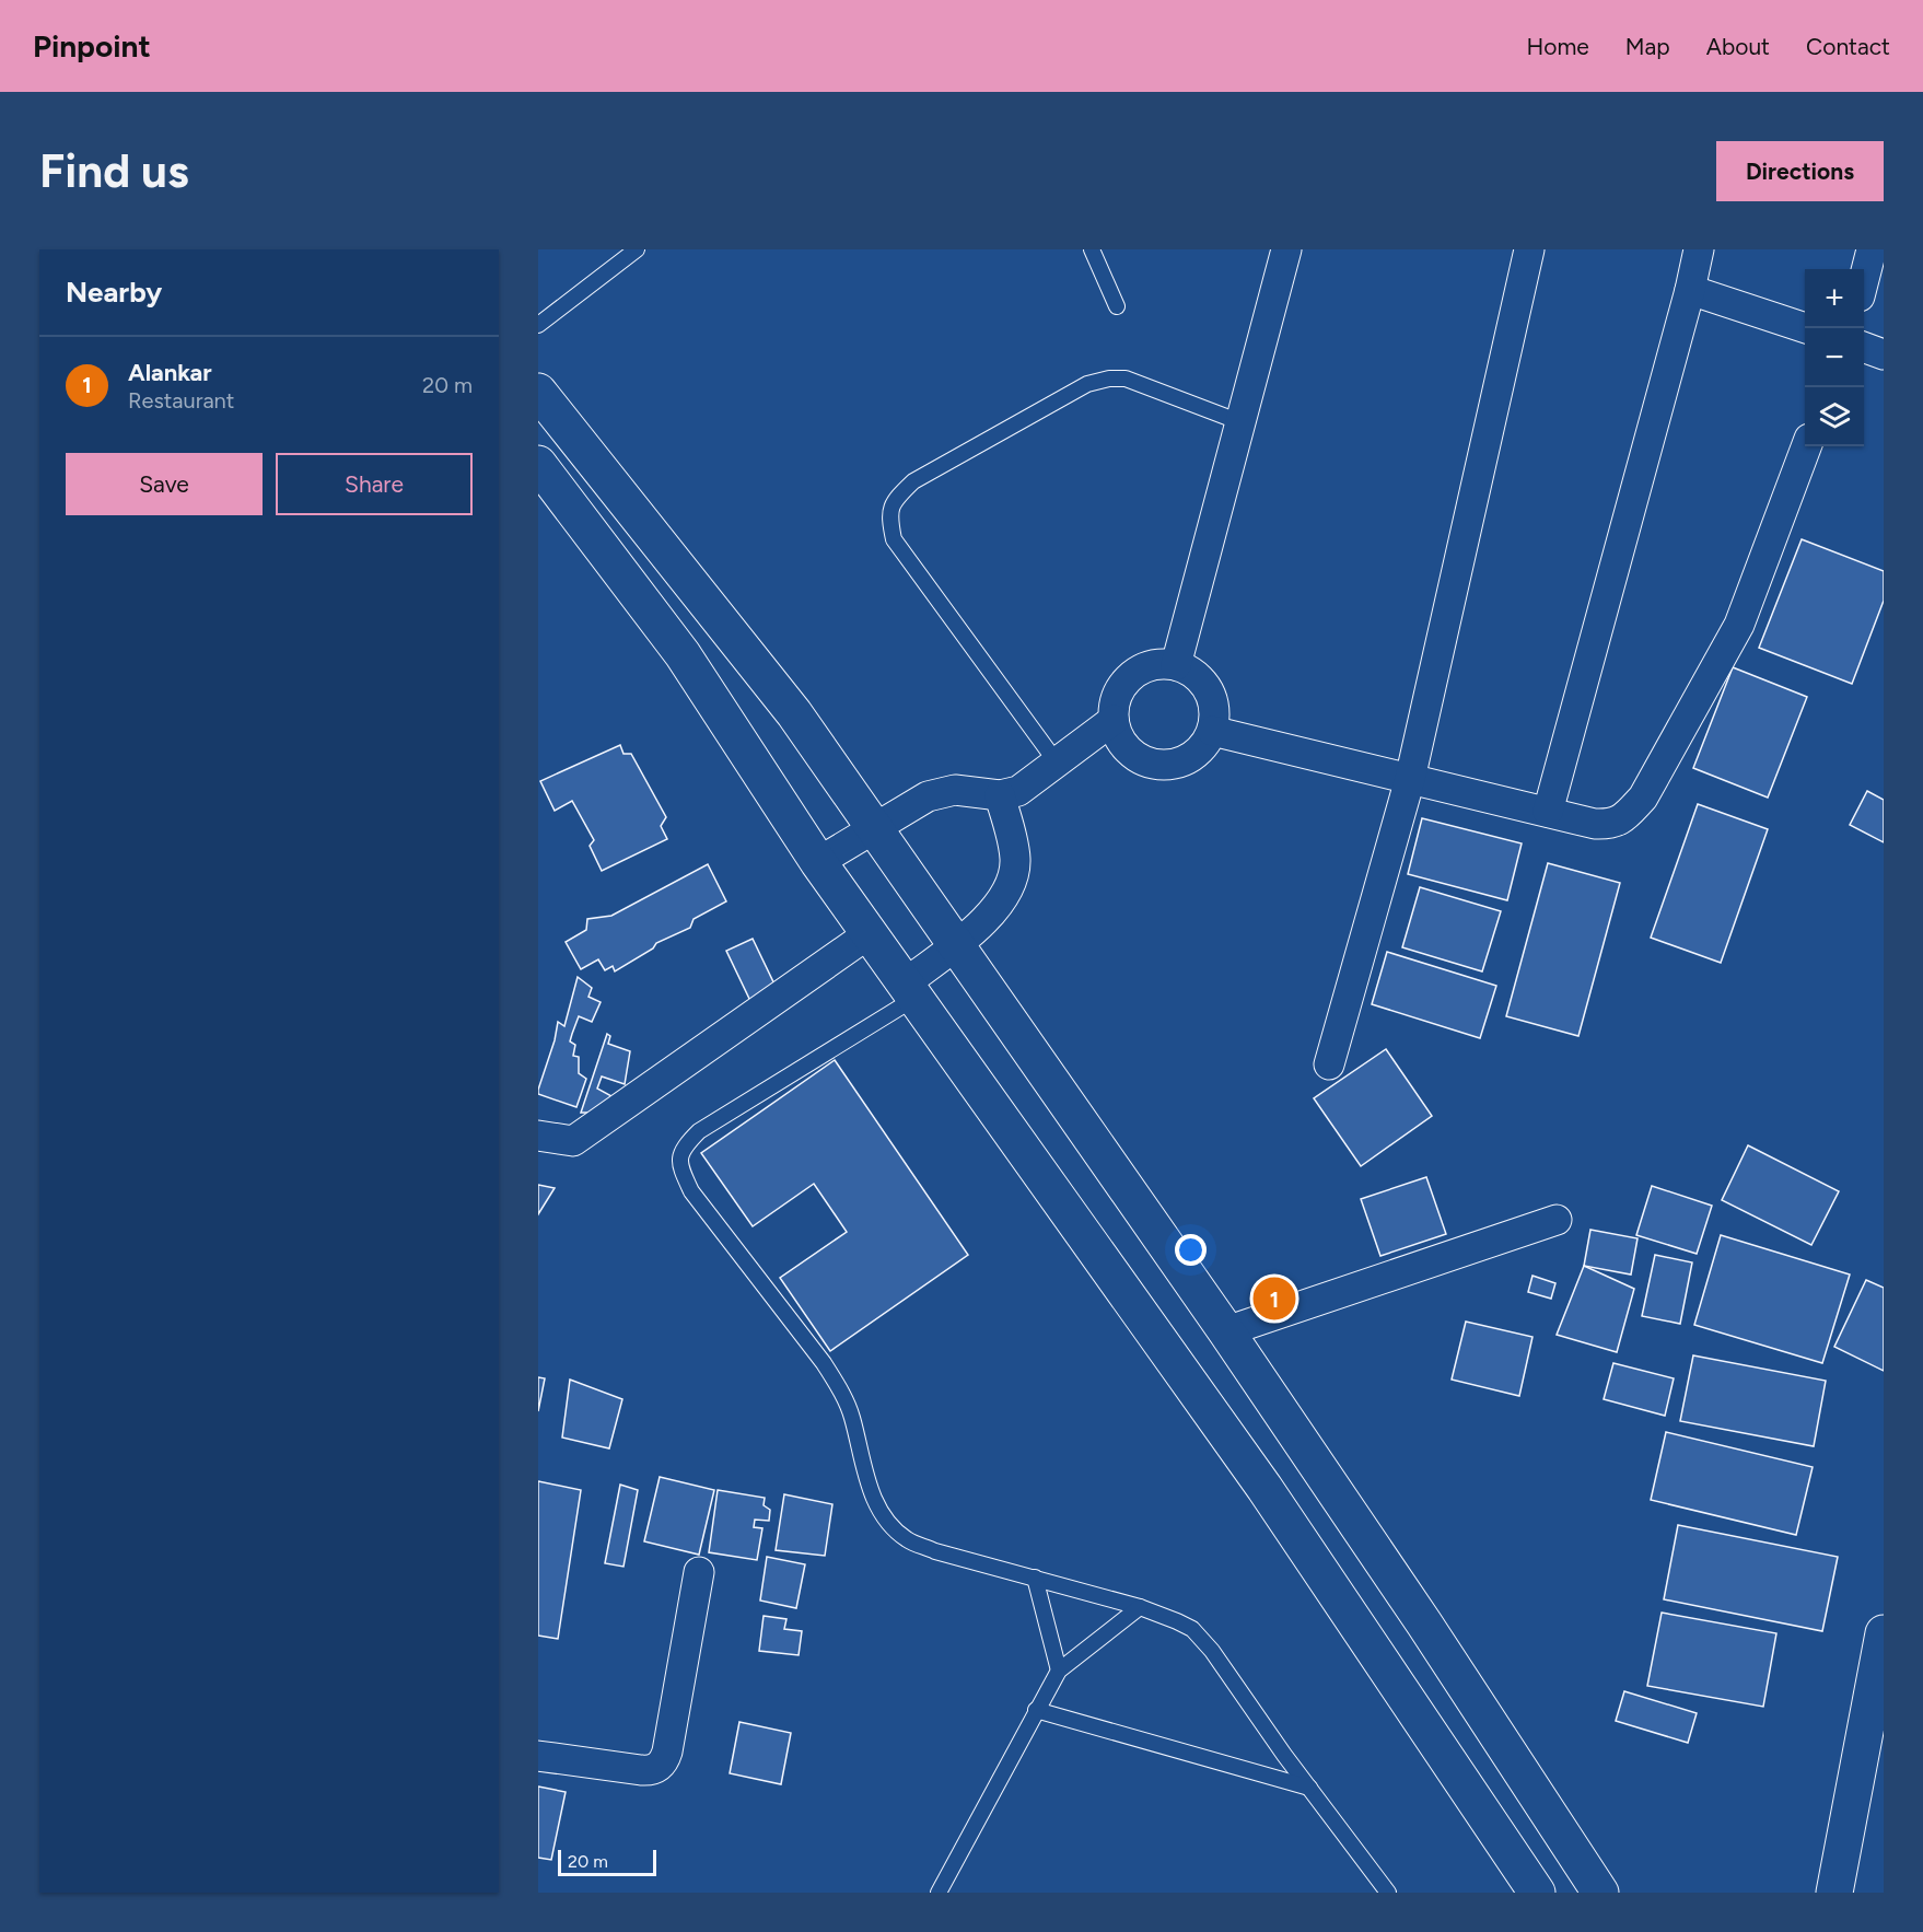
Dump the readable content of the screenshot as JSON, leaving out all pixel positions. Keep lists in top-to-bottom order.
{
  "scale_bar": "20 m",
  "page": {
    "header": "Pinpoint",
    "nav": [
      "Home",
      "Map",
      "About",
      "Contact"
    ],
    "buttons": [
      "Directions",
      ["Save", "Share"]
    ],
    "title": "Find us",
    "heading": "Nearby",
    "map_buttons": ["+", "−"],
    "list": [
      {
        "mark": "1",
        "name": "Alankar",
        "note": "Restaurant",
        "value": "20 m"
      }
    ],
    "pins": "1",
    "scale": "20 m"
  }
}
